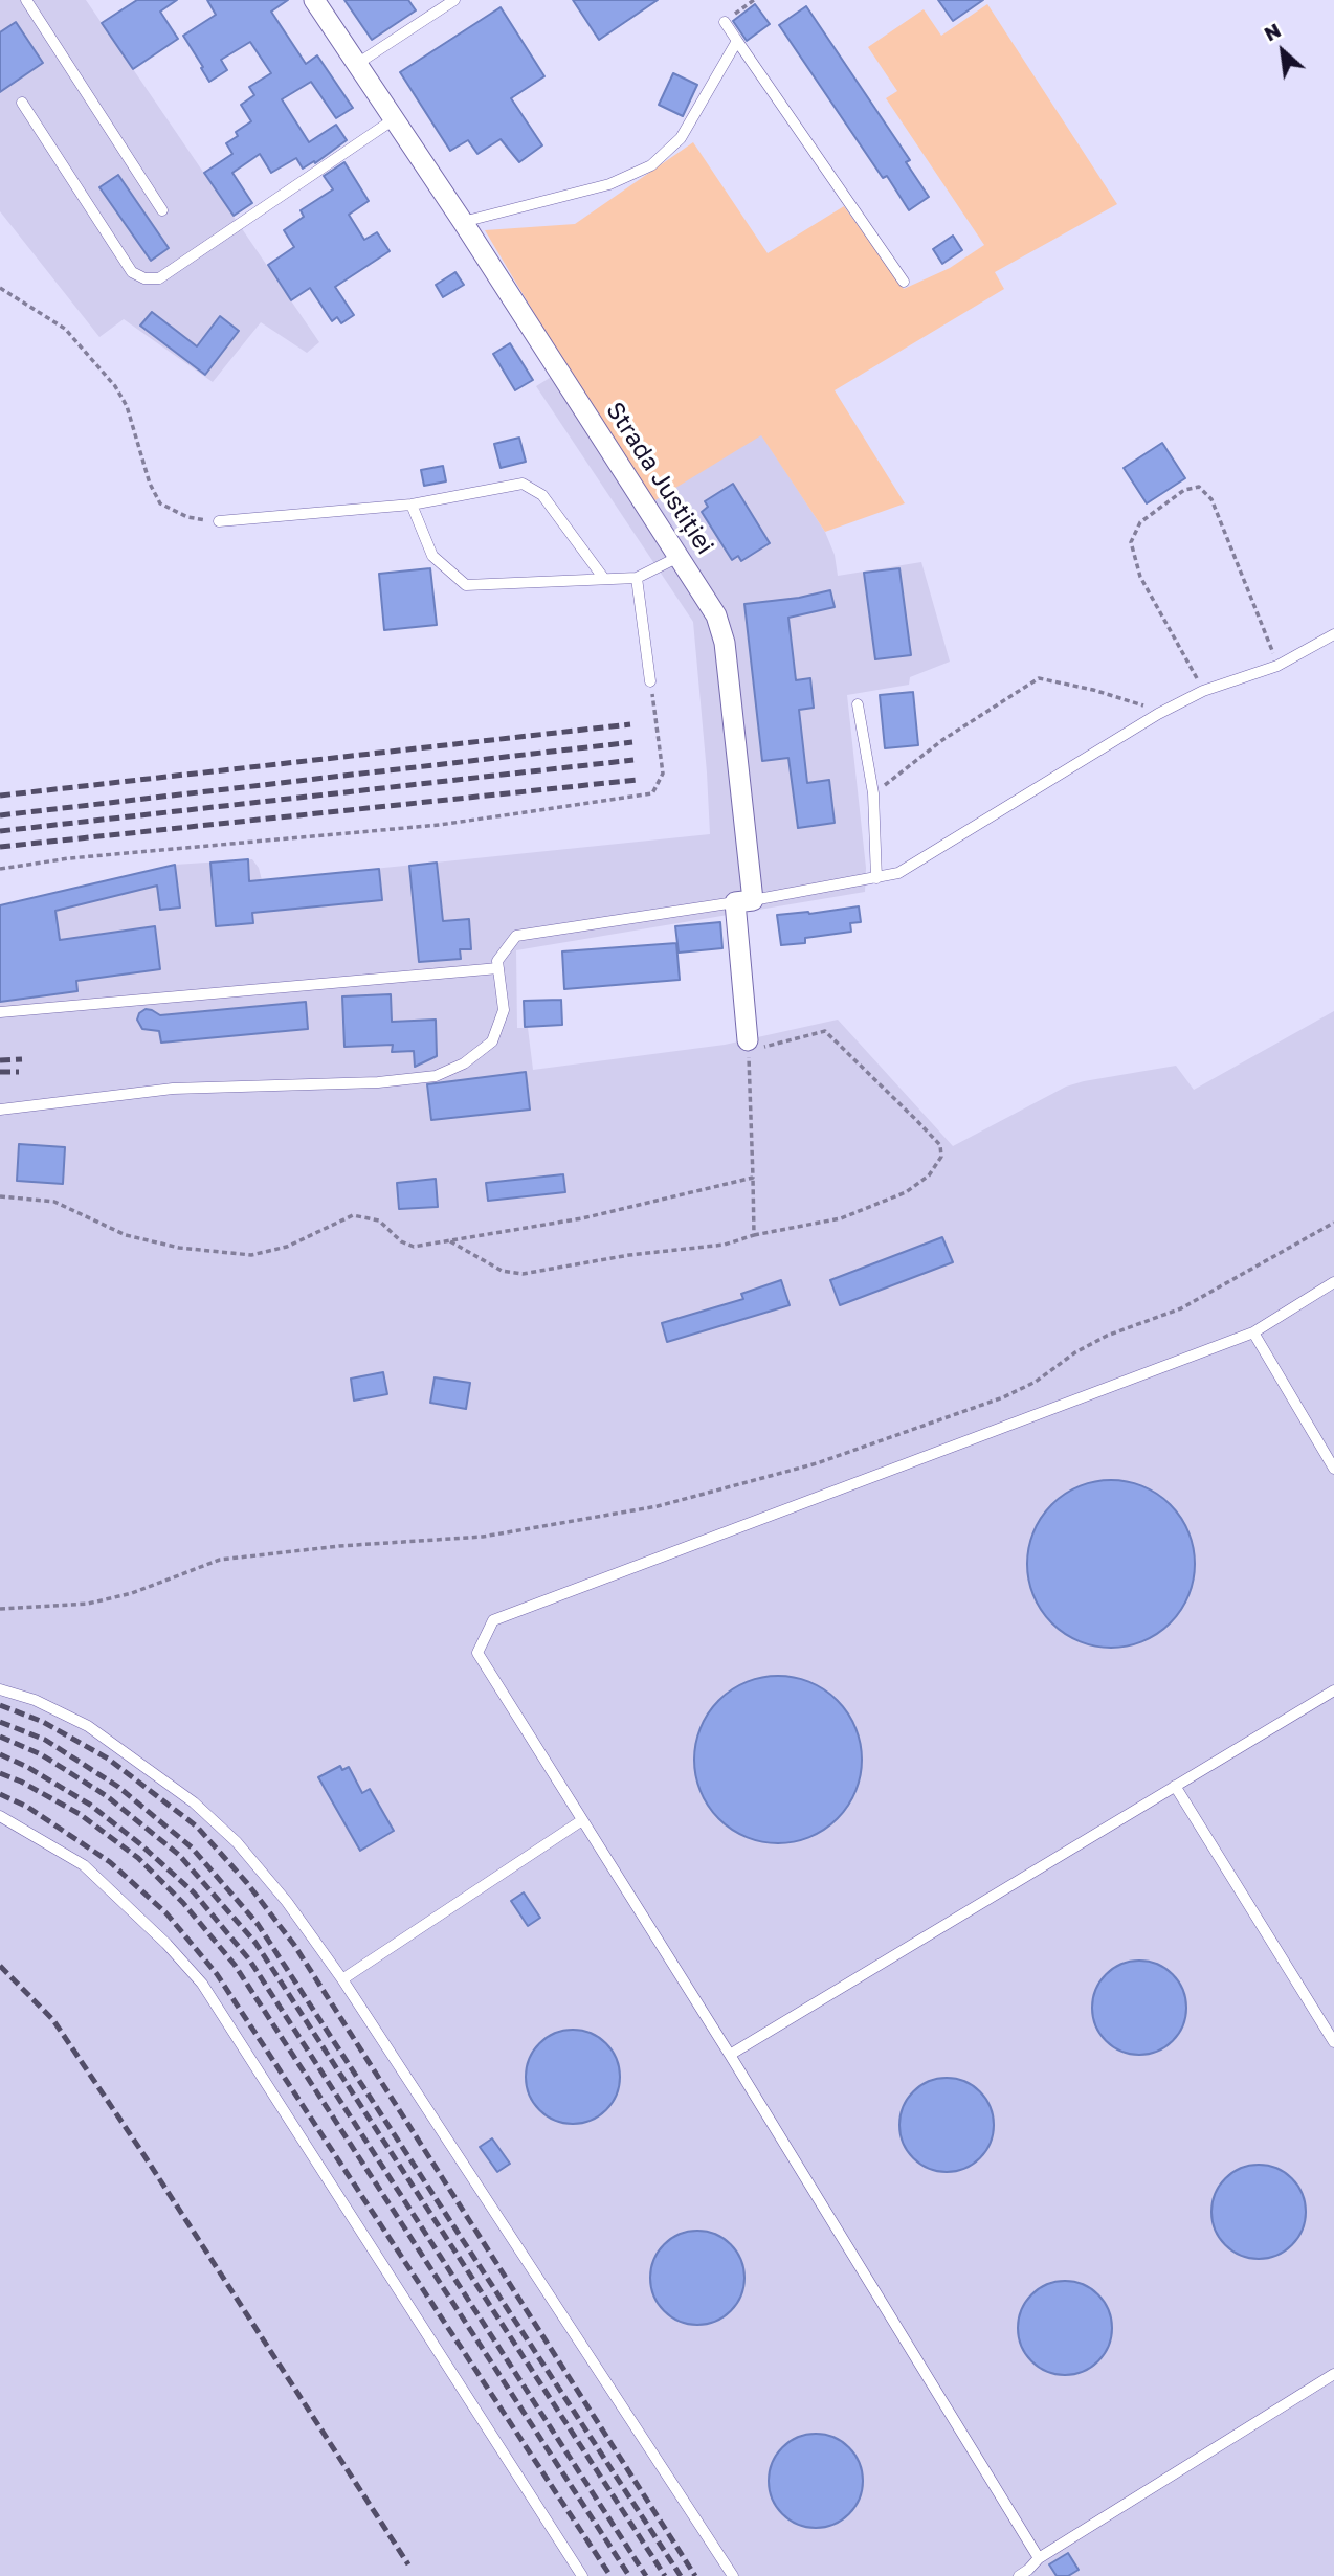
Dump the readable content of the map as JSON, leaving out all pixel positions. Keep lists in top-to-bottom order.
{
  "streets": {
    "street": ["Strada Justiției"]
  },
  "north": "top left"
}
